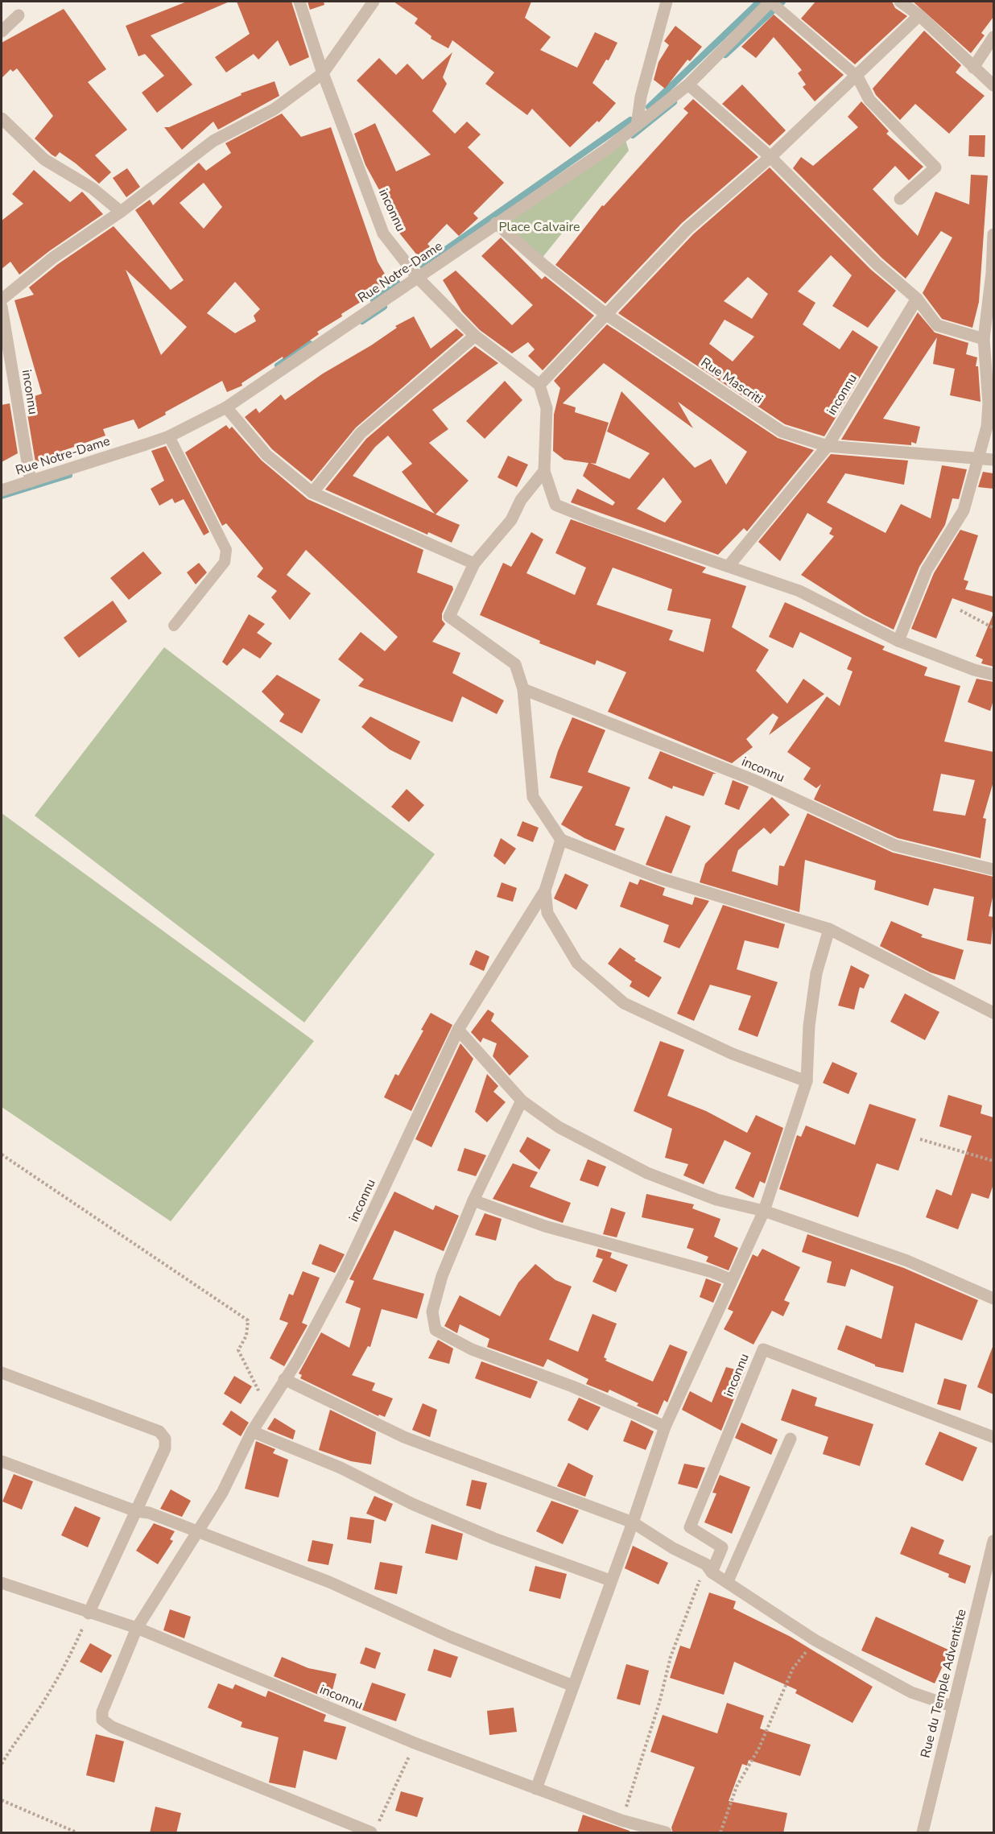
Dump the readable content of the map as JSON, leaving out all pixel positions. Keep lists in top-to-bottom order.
{
  "streets": {
    "street": [
      "inconnu",
      "Rue Notre-Dame",
      "Rue Mascriti",
      "Rue du Temple Adventiste"
    ]
  },
  "crossings": [
    ["inconnu", "Rue Notre-Dame"],
    ["inconnu", "Rue Mascriti"],
    ["Rue Notre-Dame", "Rue Mascriti"]
  ],
  "parks": ["Place Calvaire"]
}
